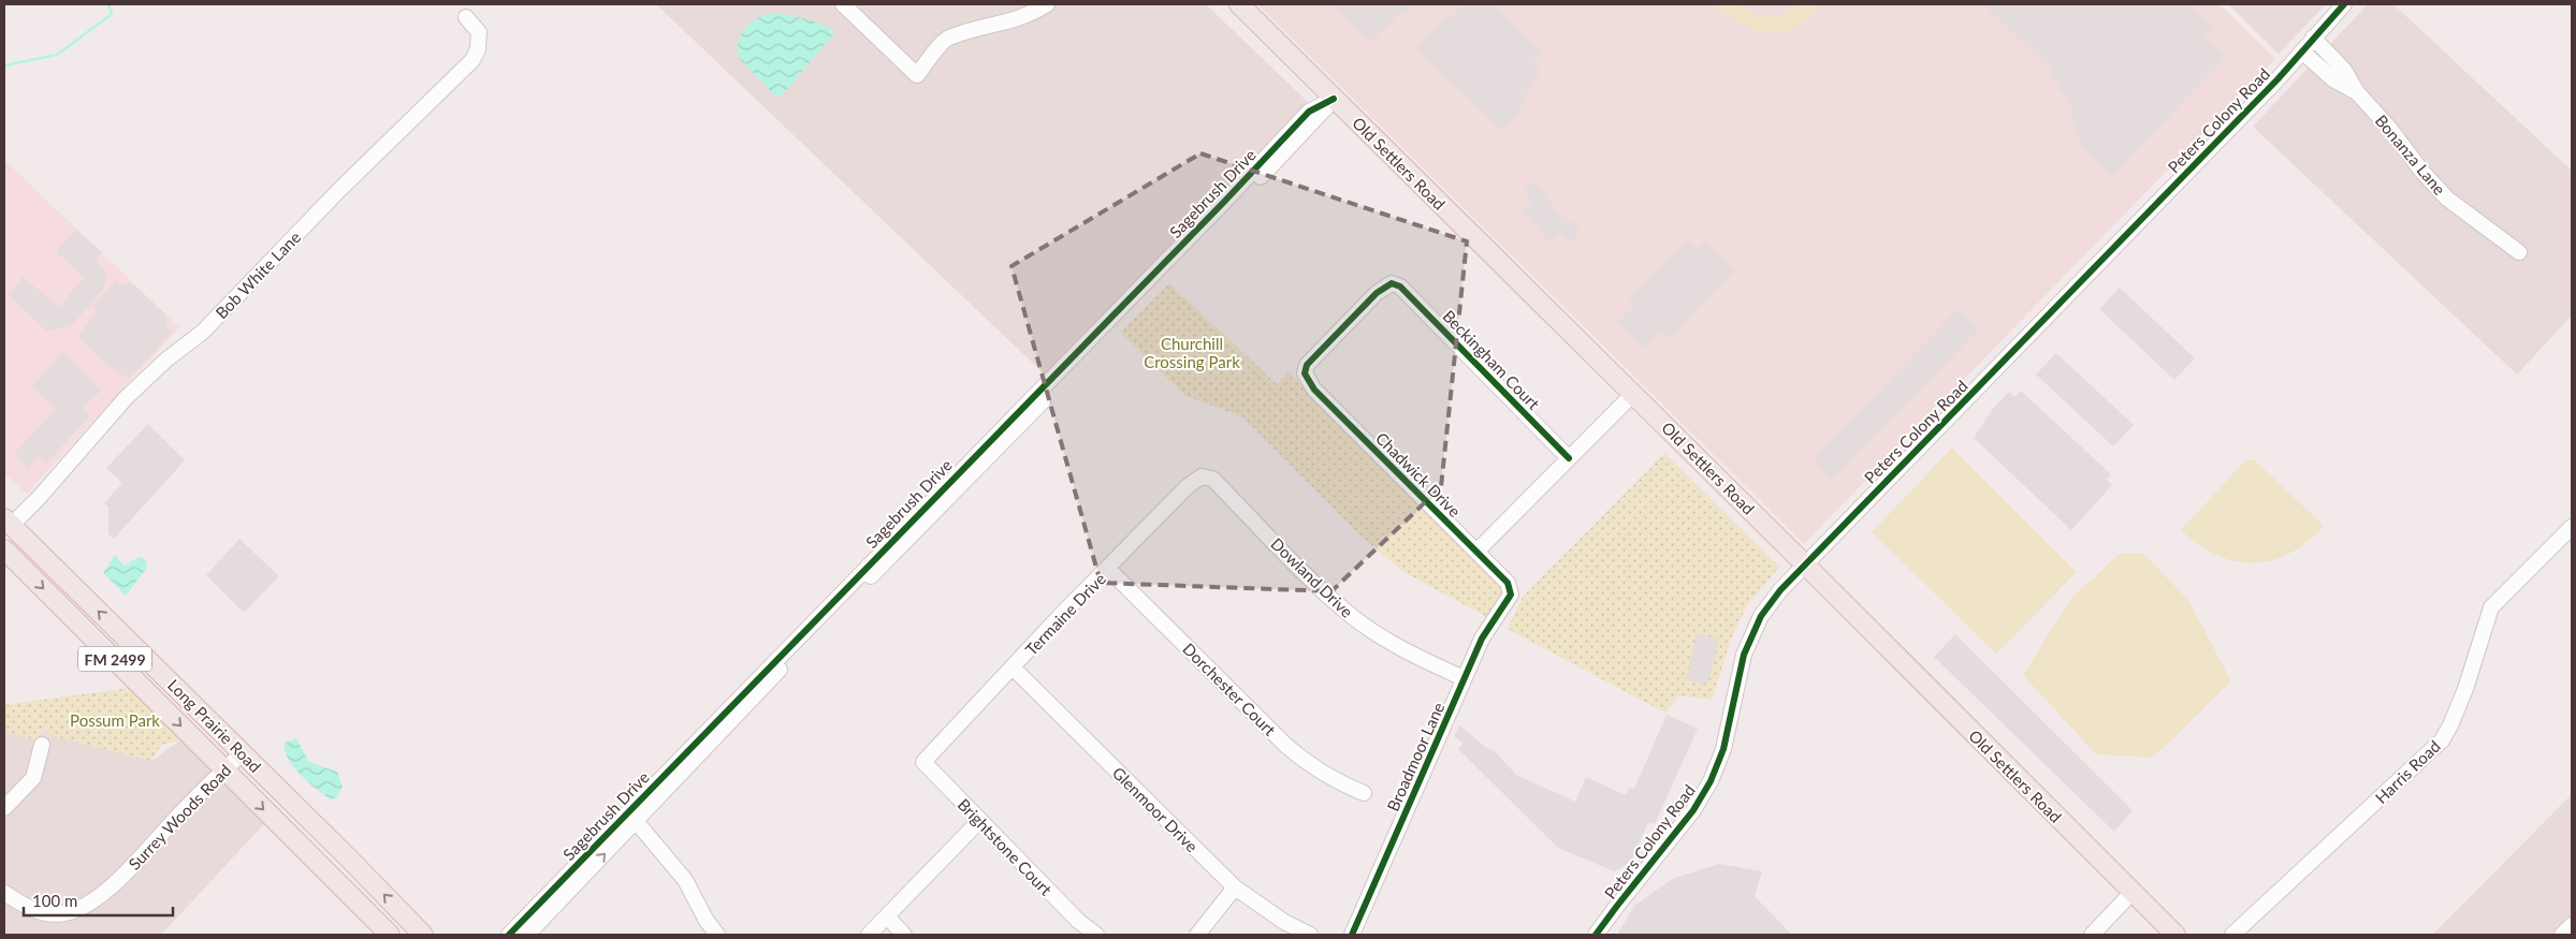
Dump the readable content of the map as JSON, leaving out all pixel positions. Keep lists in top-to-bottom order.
{
  "streets": {
    "main road": ["Old Settlers Road", "FM 2499", "Long Prairie Road"],
    "street": [
      "Peters Colony Road",
      "Bonanza Lane",
      "Sagebrush Drive",
      "Bob White Lane",
      "Beckingham Court",
      "Chadwick Drive",
      "Dowland Drive",
      "Termaine Drive",
      "Dorchester Court",
      "Broadmoor Lane",
      "Harris Road",
      "Glenmoor Drive",
      "Surrey Woods Road",
      "Brightstone Court"
    ]
  },
  "crossings": [
    ["Peters Colony Road", "Bonanza Lane"],
    ["Peters Colony Road", "Old Settlers Road"],
    ["Old Settlers Road", "Sagebrush Drive"],
    ["Bob White Lane", "Long Prairie Road"],
    ["Beckingham Court", "Chadwick Drive"],
    ["Chadwick Drive", "Broadmoor Lane"],
    ["Dowland Drive", "Termaine Drive"],
    ["Dowland Drive", "Broadmoor Lane"],
    ["Termaine Drive", "Dorchester Court"],
    ["Termaine Drive", "Glenmoor Drive"],
    ["Termaine Drive", "Brightstone Court"],
    ["Long Prairie Road", "Surrey Woods Road"]
  ],
  "parks": ["Churchill Crossing Park", "Possum Park"],
  "scale_bar": "100 m"
}
